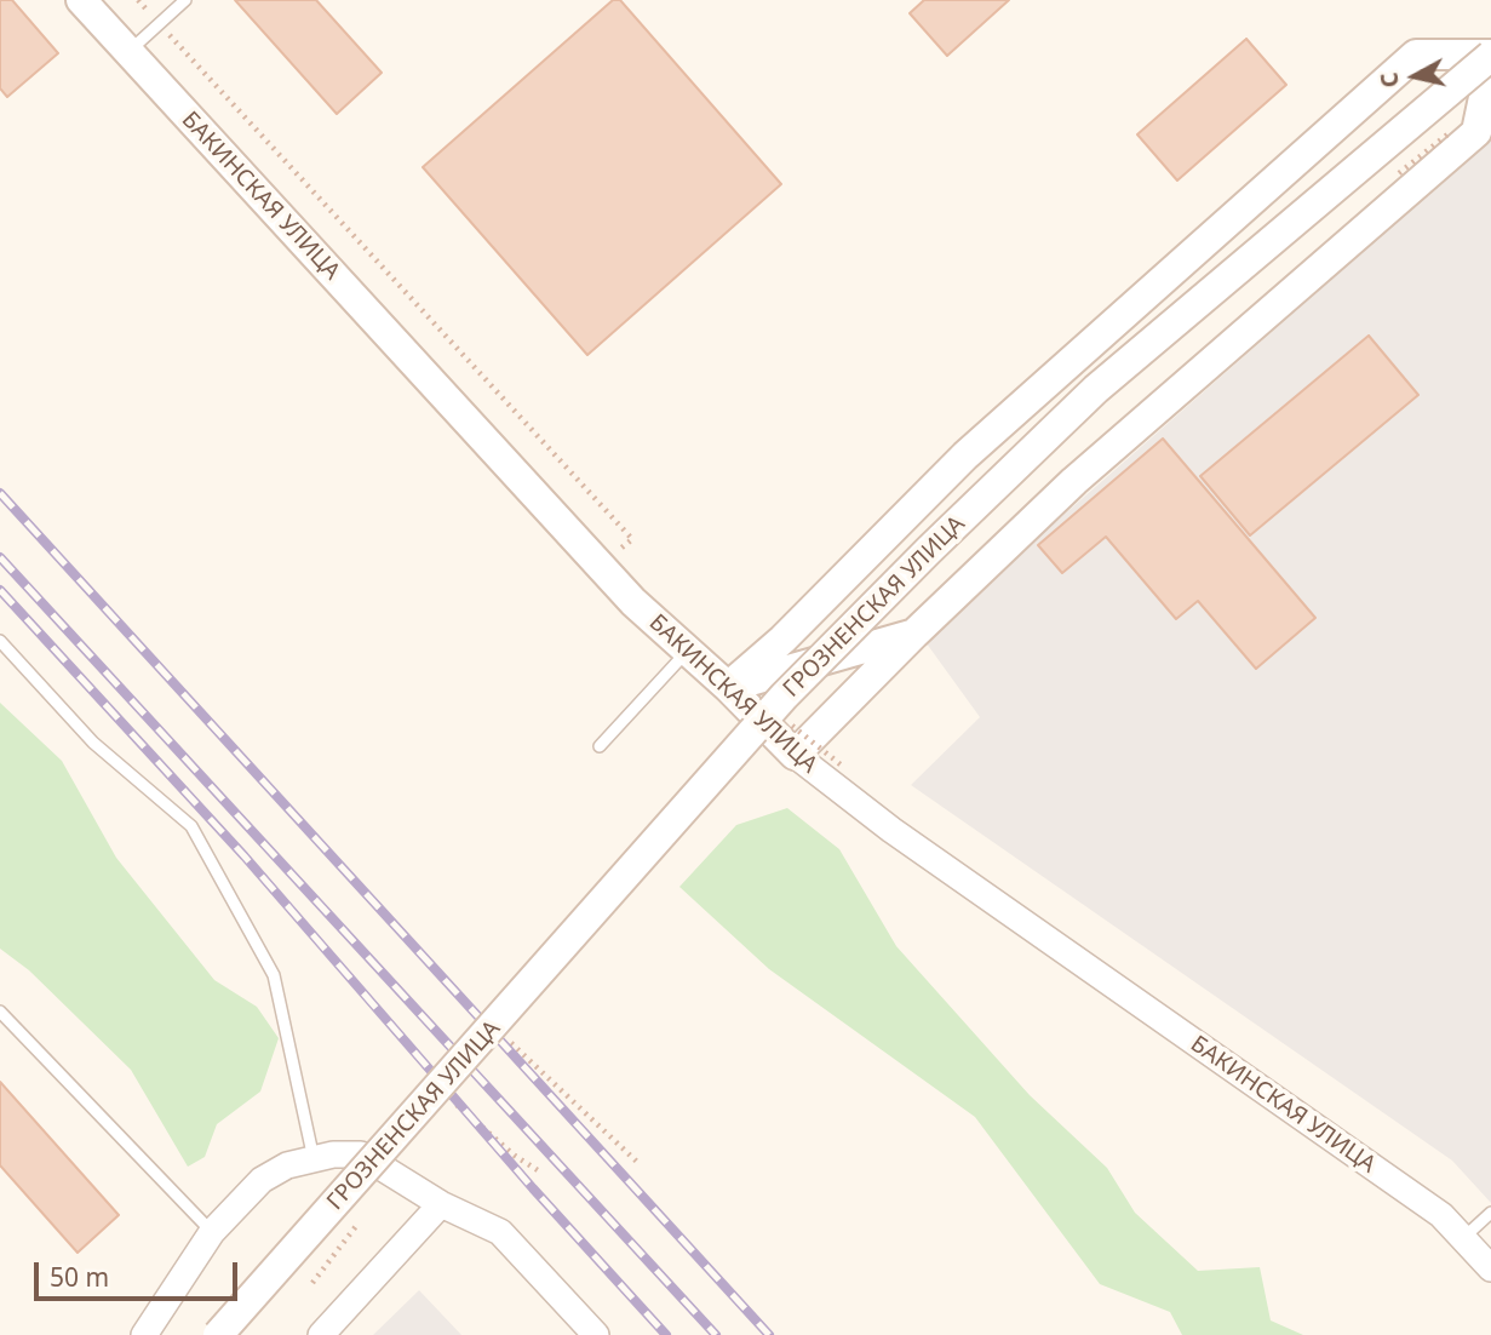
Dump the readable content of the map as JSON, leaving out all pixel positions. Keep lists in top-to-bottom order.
{
  "streets": {
    "main road": ["БАКИНСКАЯ УЛИЦА", "ГРОЗНЕНСКАЯ УЛИЦА"]
  },
  "scale_bar": "50 m",
  "north": "left"
}
